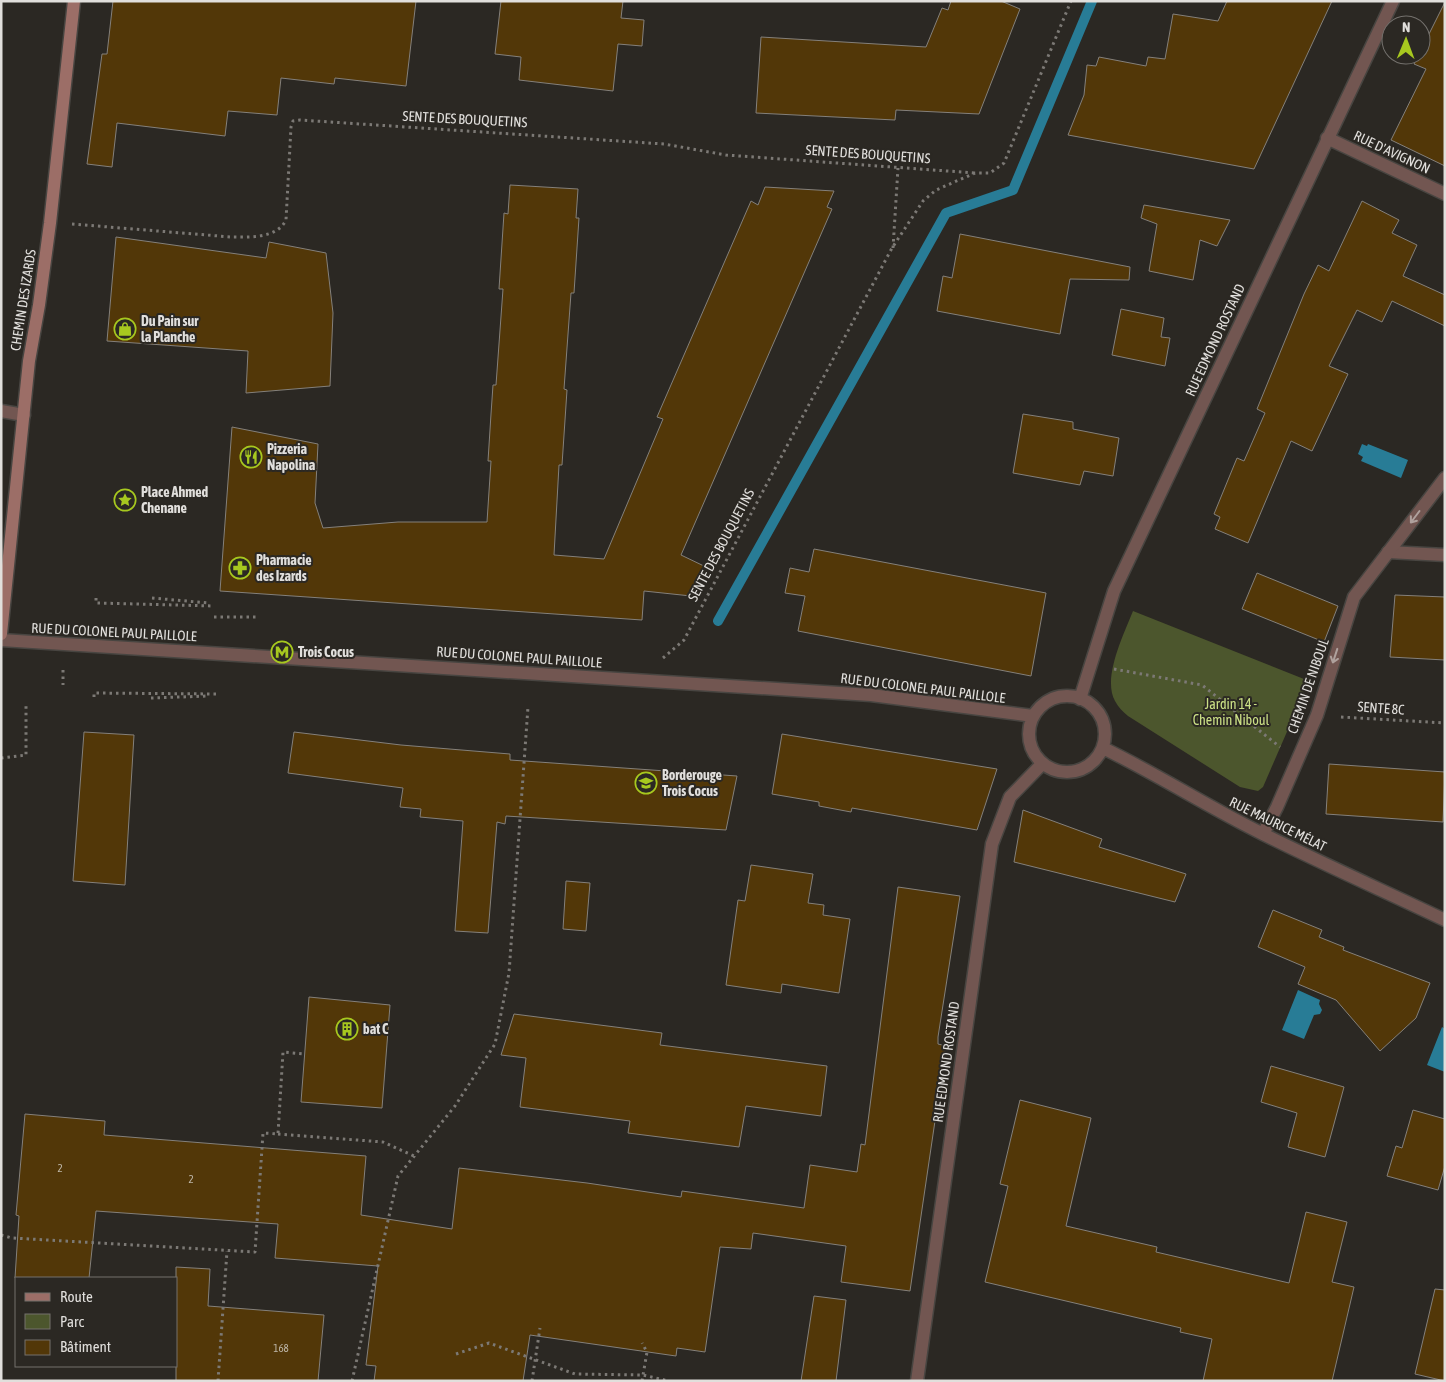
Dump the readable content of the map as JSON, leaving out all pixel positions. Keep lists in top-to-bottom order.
{
  "streets": {
    "street": [
      "RUE D'AVIGNON",
      "CHEMIN DES IZARDS",
      "RUE EDMOND ROSTAND",
      "RUE DU COLONEL PAUL PAILLOLE",
      "CHEMIN DE NIBOUL",
      "RUE MAURICE MÉLAT"
    ],
    "path": ["SENTE DES BOUQUETINS", "SENTE 8C"]
  },
  "crossings": [
    ["SENTE DES BOUQUETINS", "CHEMIN DES IZARDS"],
    ["RUE D'AVIGNON", "RUE EDMOND ROSTAND"],
    ["RUE EDMOND ROSTAND", "RUE DU COLONEL PAUL PAILLOLE"],
    ["RUE EDMOND ROSTAND", "RUE MAURICE MÉLAT"],
    ["RUE DU COLONEL PAUL PAILLOLE", "RUE MAURICE MÉLAT"],
    ["CHEMIN DE NIBOUL", "SENTE 8C"],
    ["CHEMIN DE NIBOUL", "RUE MAURICE MÉLAT"]
  ],
  "one_way": ["CHEMIN DE NIBOUL"],
  "parks": ["Jardin 14 - Chemin Niboul"],
  "places": {
    "shop": ["Du Pain sur la Planche"],
    "restaurant": ["Pizzeria Napolina"],
    "place": ["Place Ahmed Chenane"],
    "pharmacy": ["Pharmacie des Izards"],
    "metro station": ["Trois Cocus"],
    "school or university": ["Borderouge Trois Cocus"],
    "building": ["bat C"]
  },
  "house_numbers": ["2", "2", "168"],
  "legend": ["Route", "Parc", "Bâtiment"],
  "north": "top"
}
